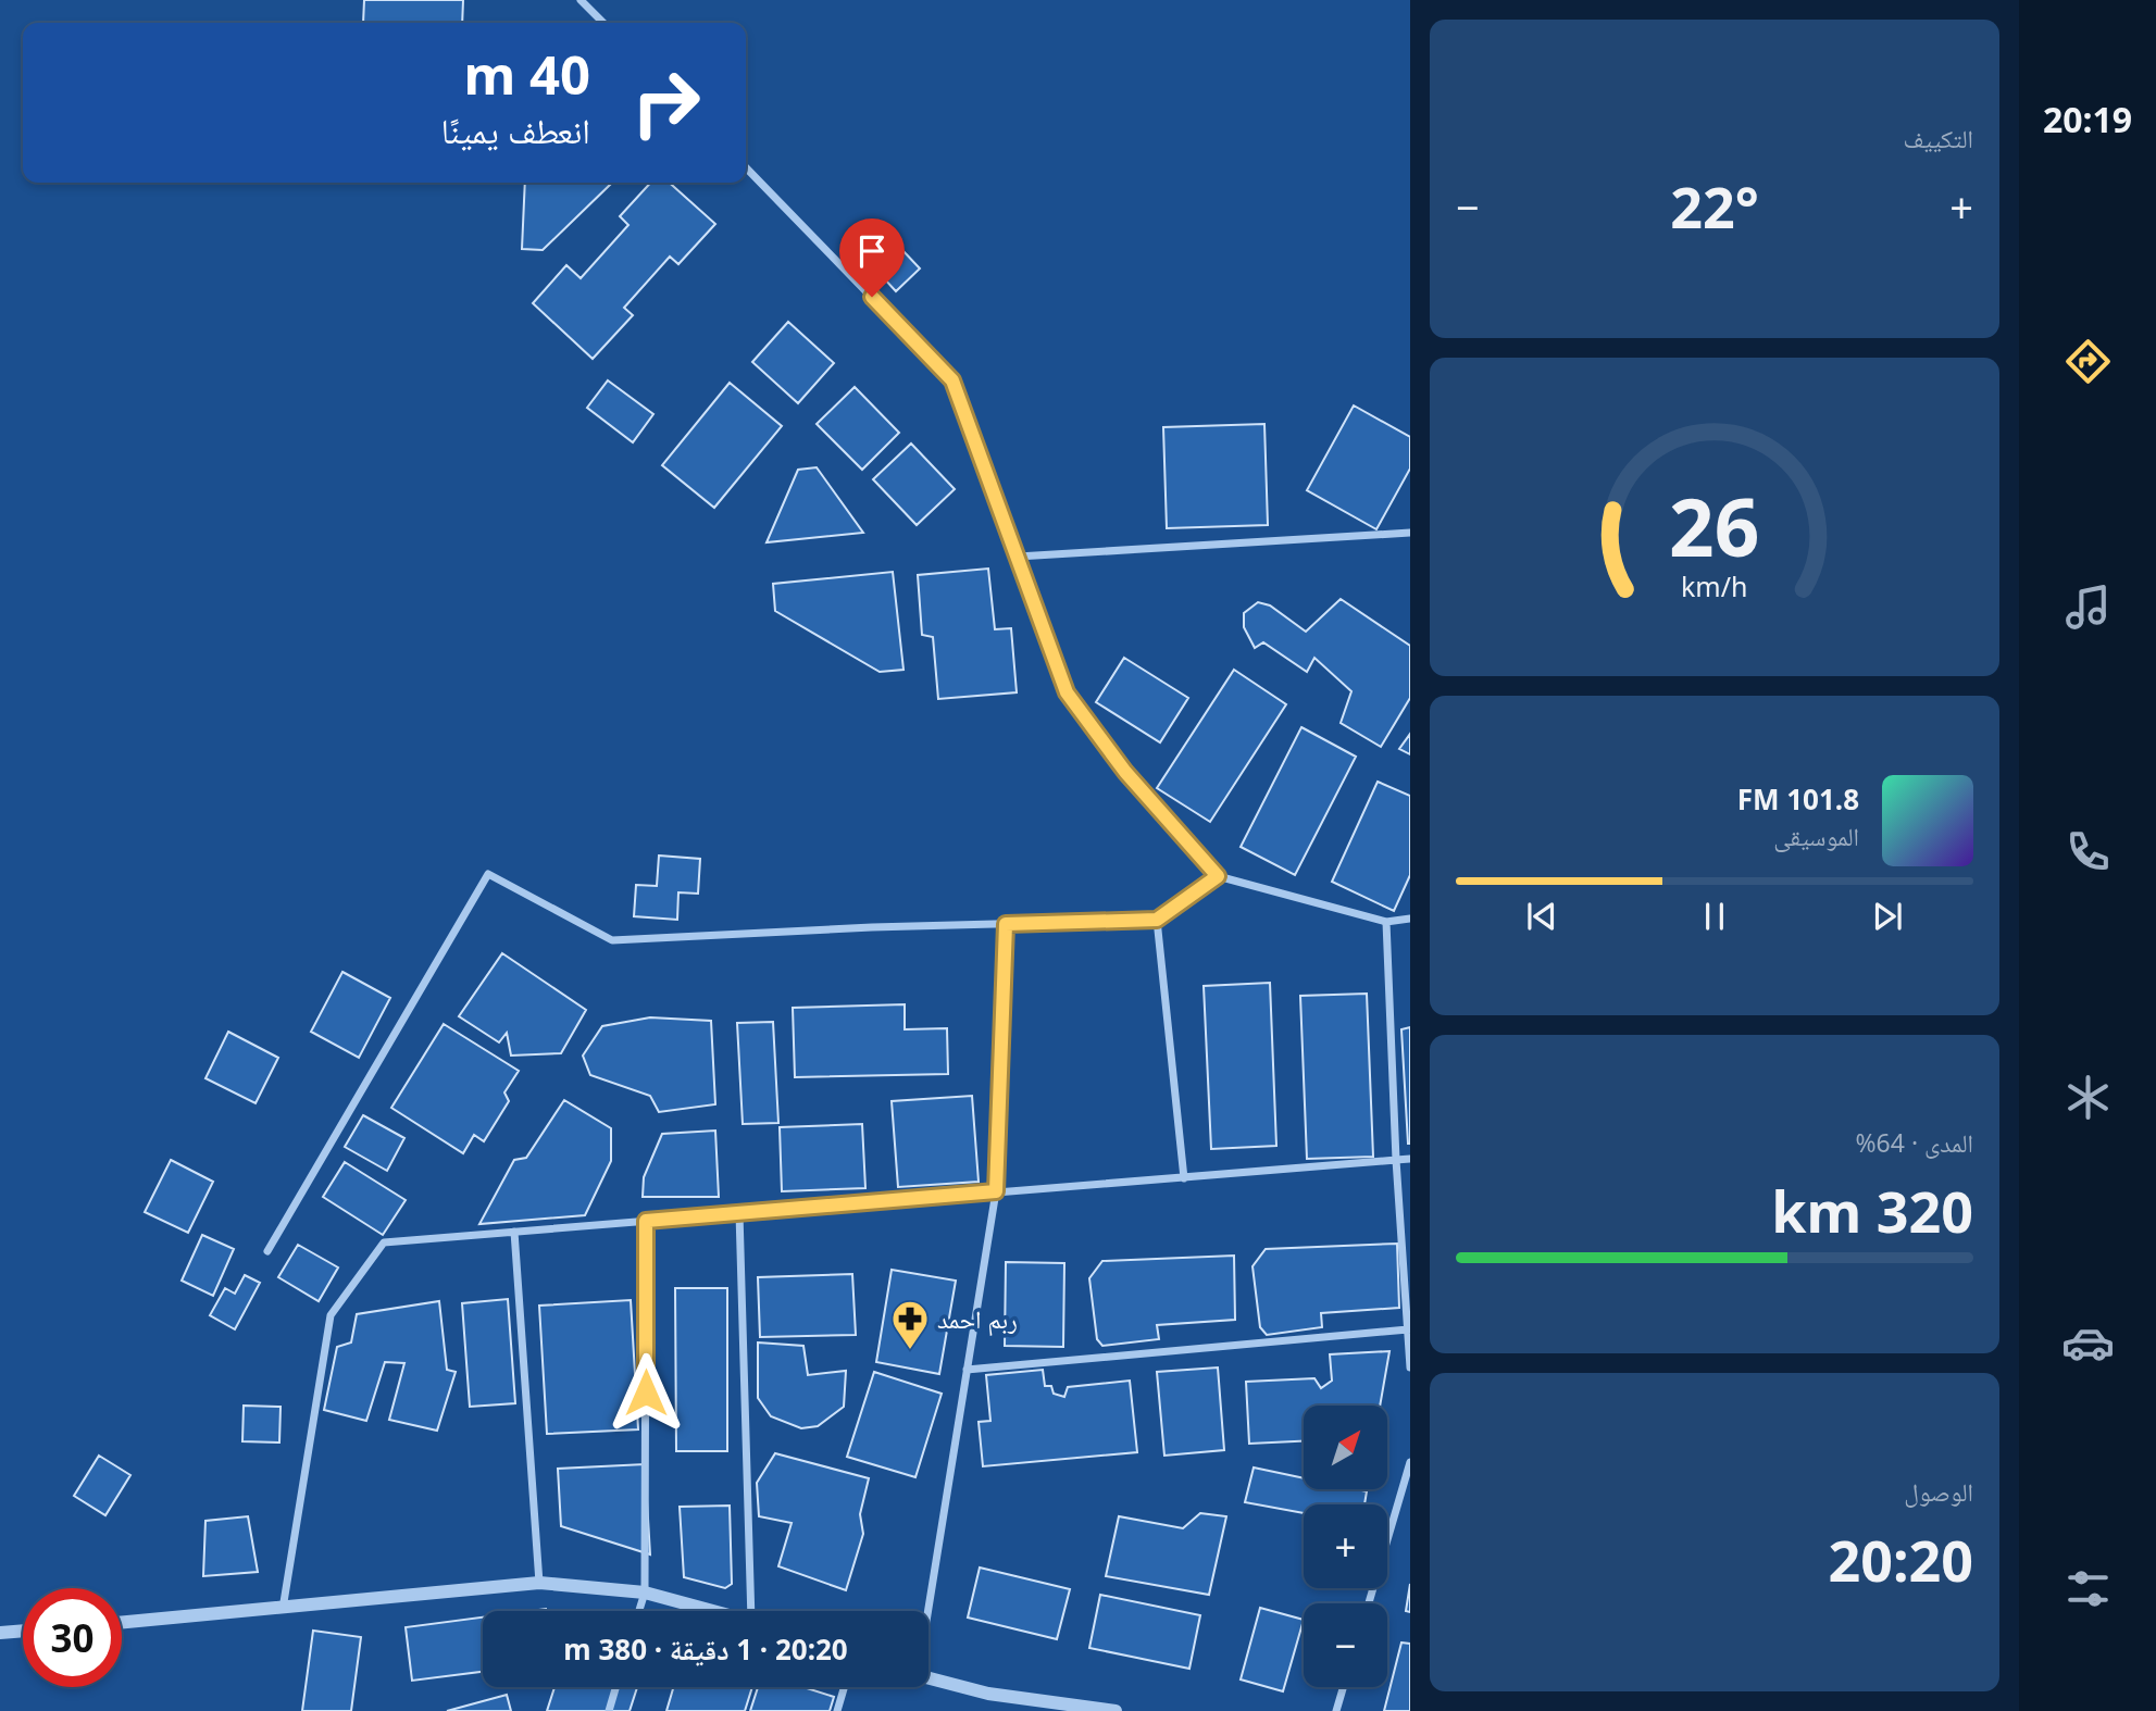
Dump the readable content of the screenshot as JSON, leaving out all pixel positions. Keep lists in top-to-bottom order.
{
  "places": {
    "pharmacy": ["ربم احمد"]
  },
  "north": "top right",
  "page": {
    "tabs": "20:19",
    "tile": [
      "التكييف",
      ["المدى · 64%", "320 km"],
      ["الوصول", "20:20"]
    ],
    "turn": ["40 m", "انعطف يمينًا"],
    "heat": ["−", "22°", "+"],
    "song": ["101.8 FM", "الموسيقى"],
    "map_buttons": ["+", "−"],
    "limit": "30",
    "trip": "20:20 · 1 دقيقة · 380 m",
    "gauge": ["26", "km/h"]
  }
}
